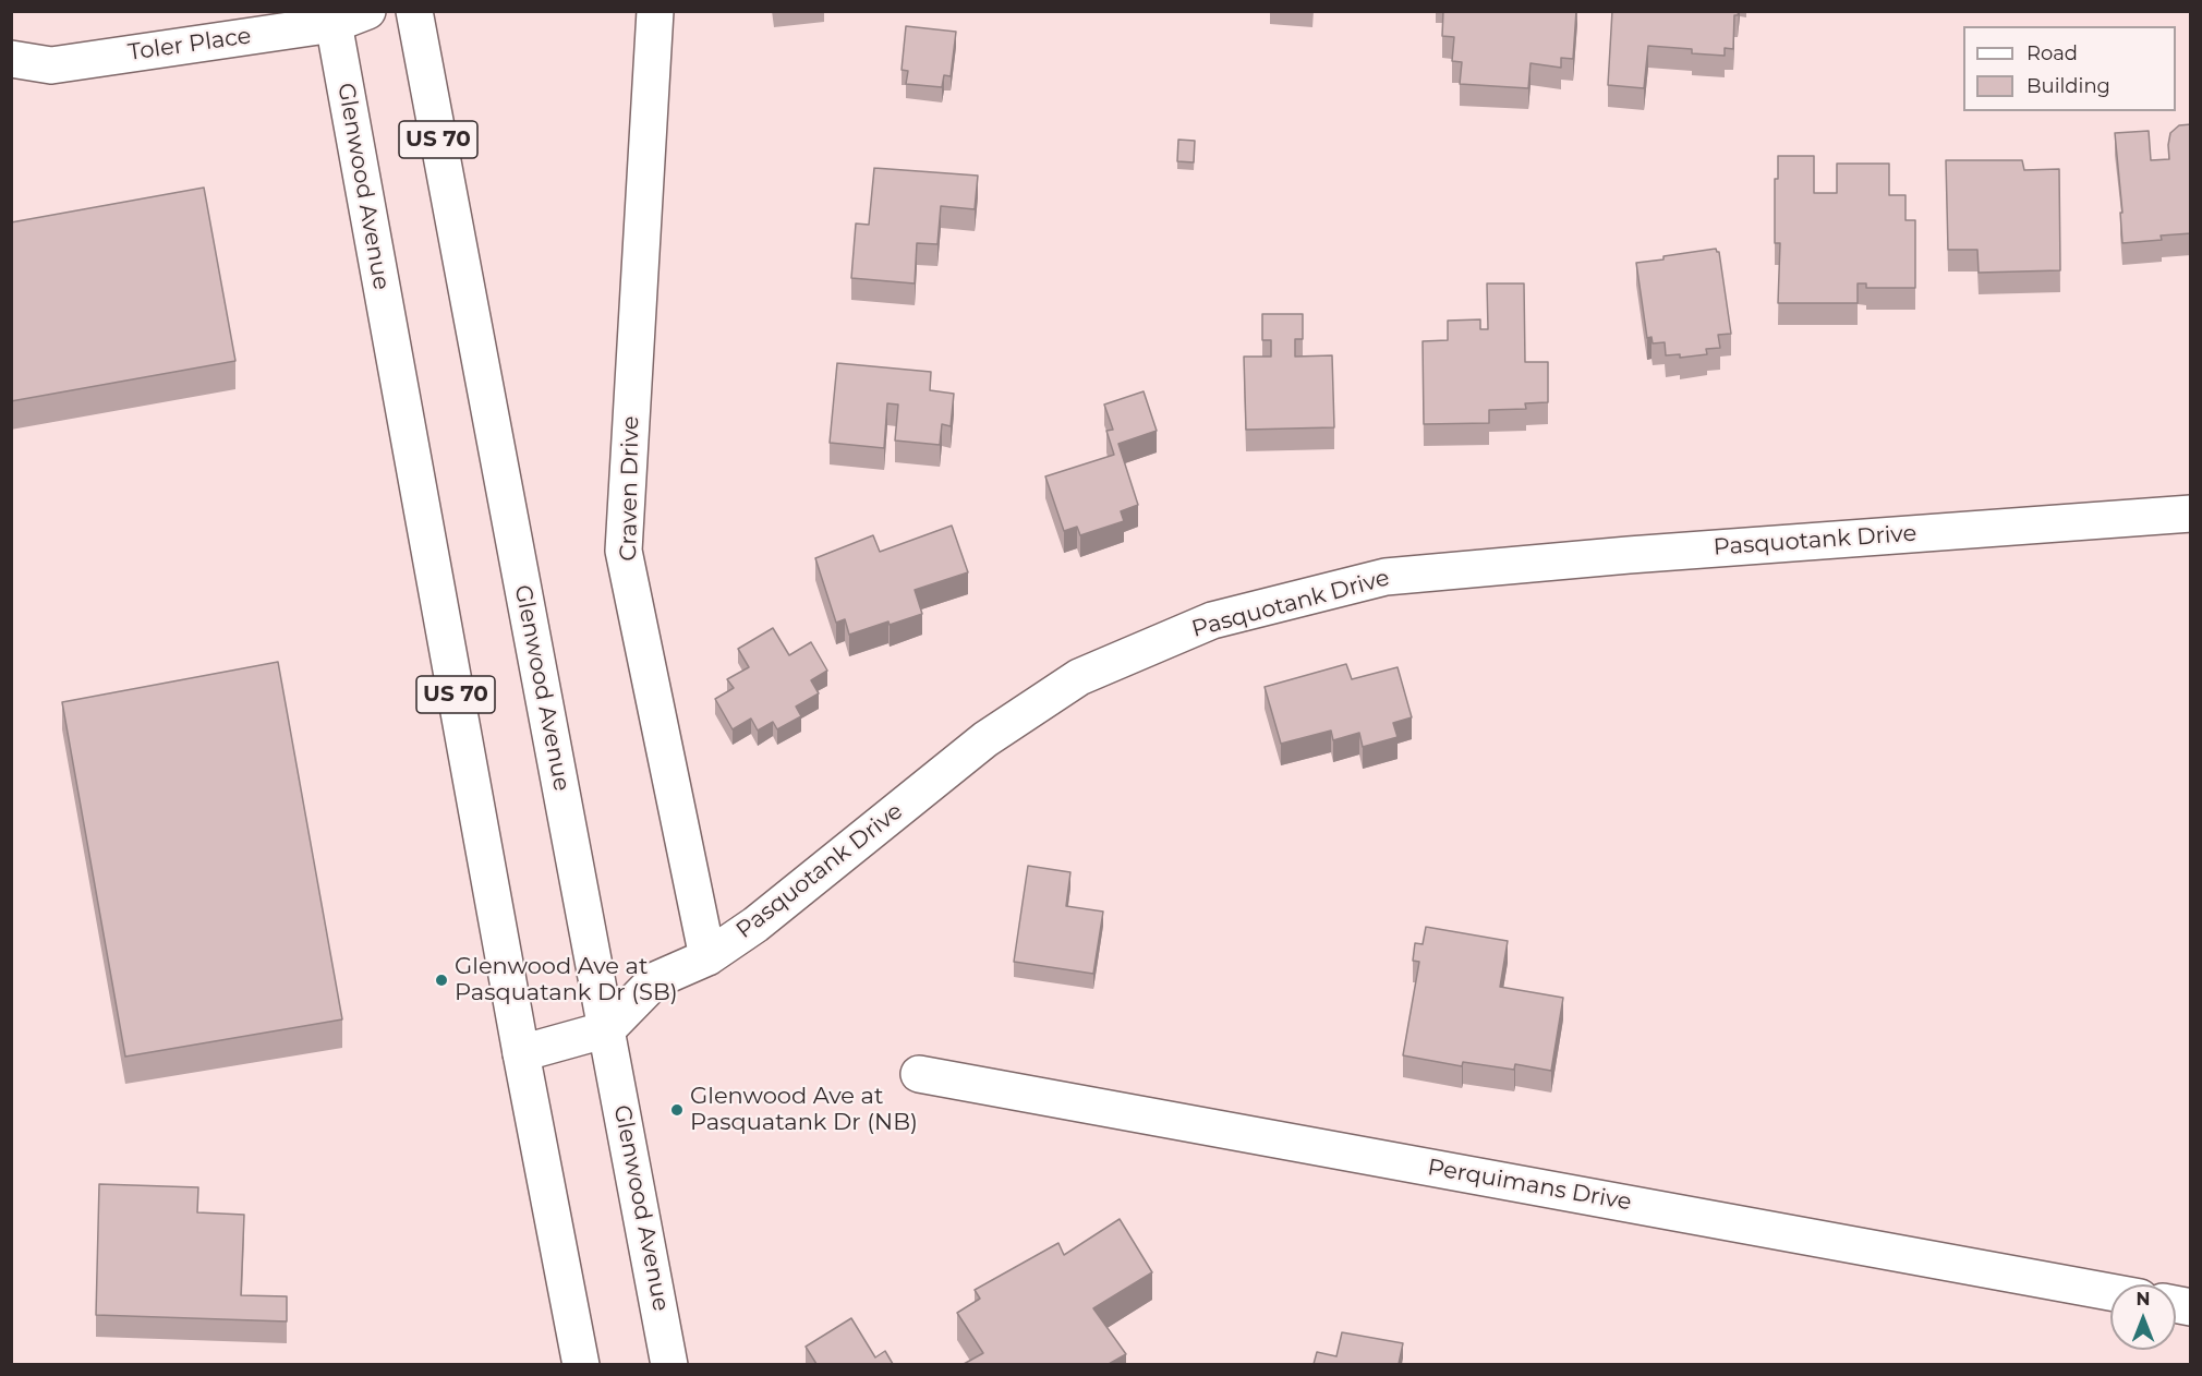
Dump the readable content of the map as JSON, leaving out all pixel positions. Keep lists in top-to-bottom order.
{
  "streets": {
    "street": [
      "Toler Place",
      "US 70",
      "Glenwood Avenue",
      "Craven Drive",
      "Pasquotank Drive",
      "Perquimans Drive"
    ]
  },
  "crossings": [
    ["Toler Place", "Glenwood Avenue"],
    ["Glenwood Avenue", "Pasquotank Drive"],
    ["Craven Drive", "Pasquotank Drive"]
  ],
  "places": ["Glenwood Ave at Pasquatank Dr (SB)", "Glenwood Ave at Pasquatank Dr (NB)"],
  "legend": ["Road", "Building"],
  "north": "top"
}
